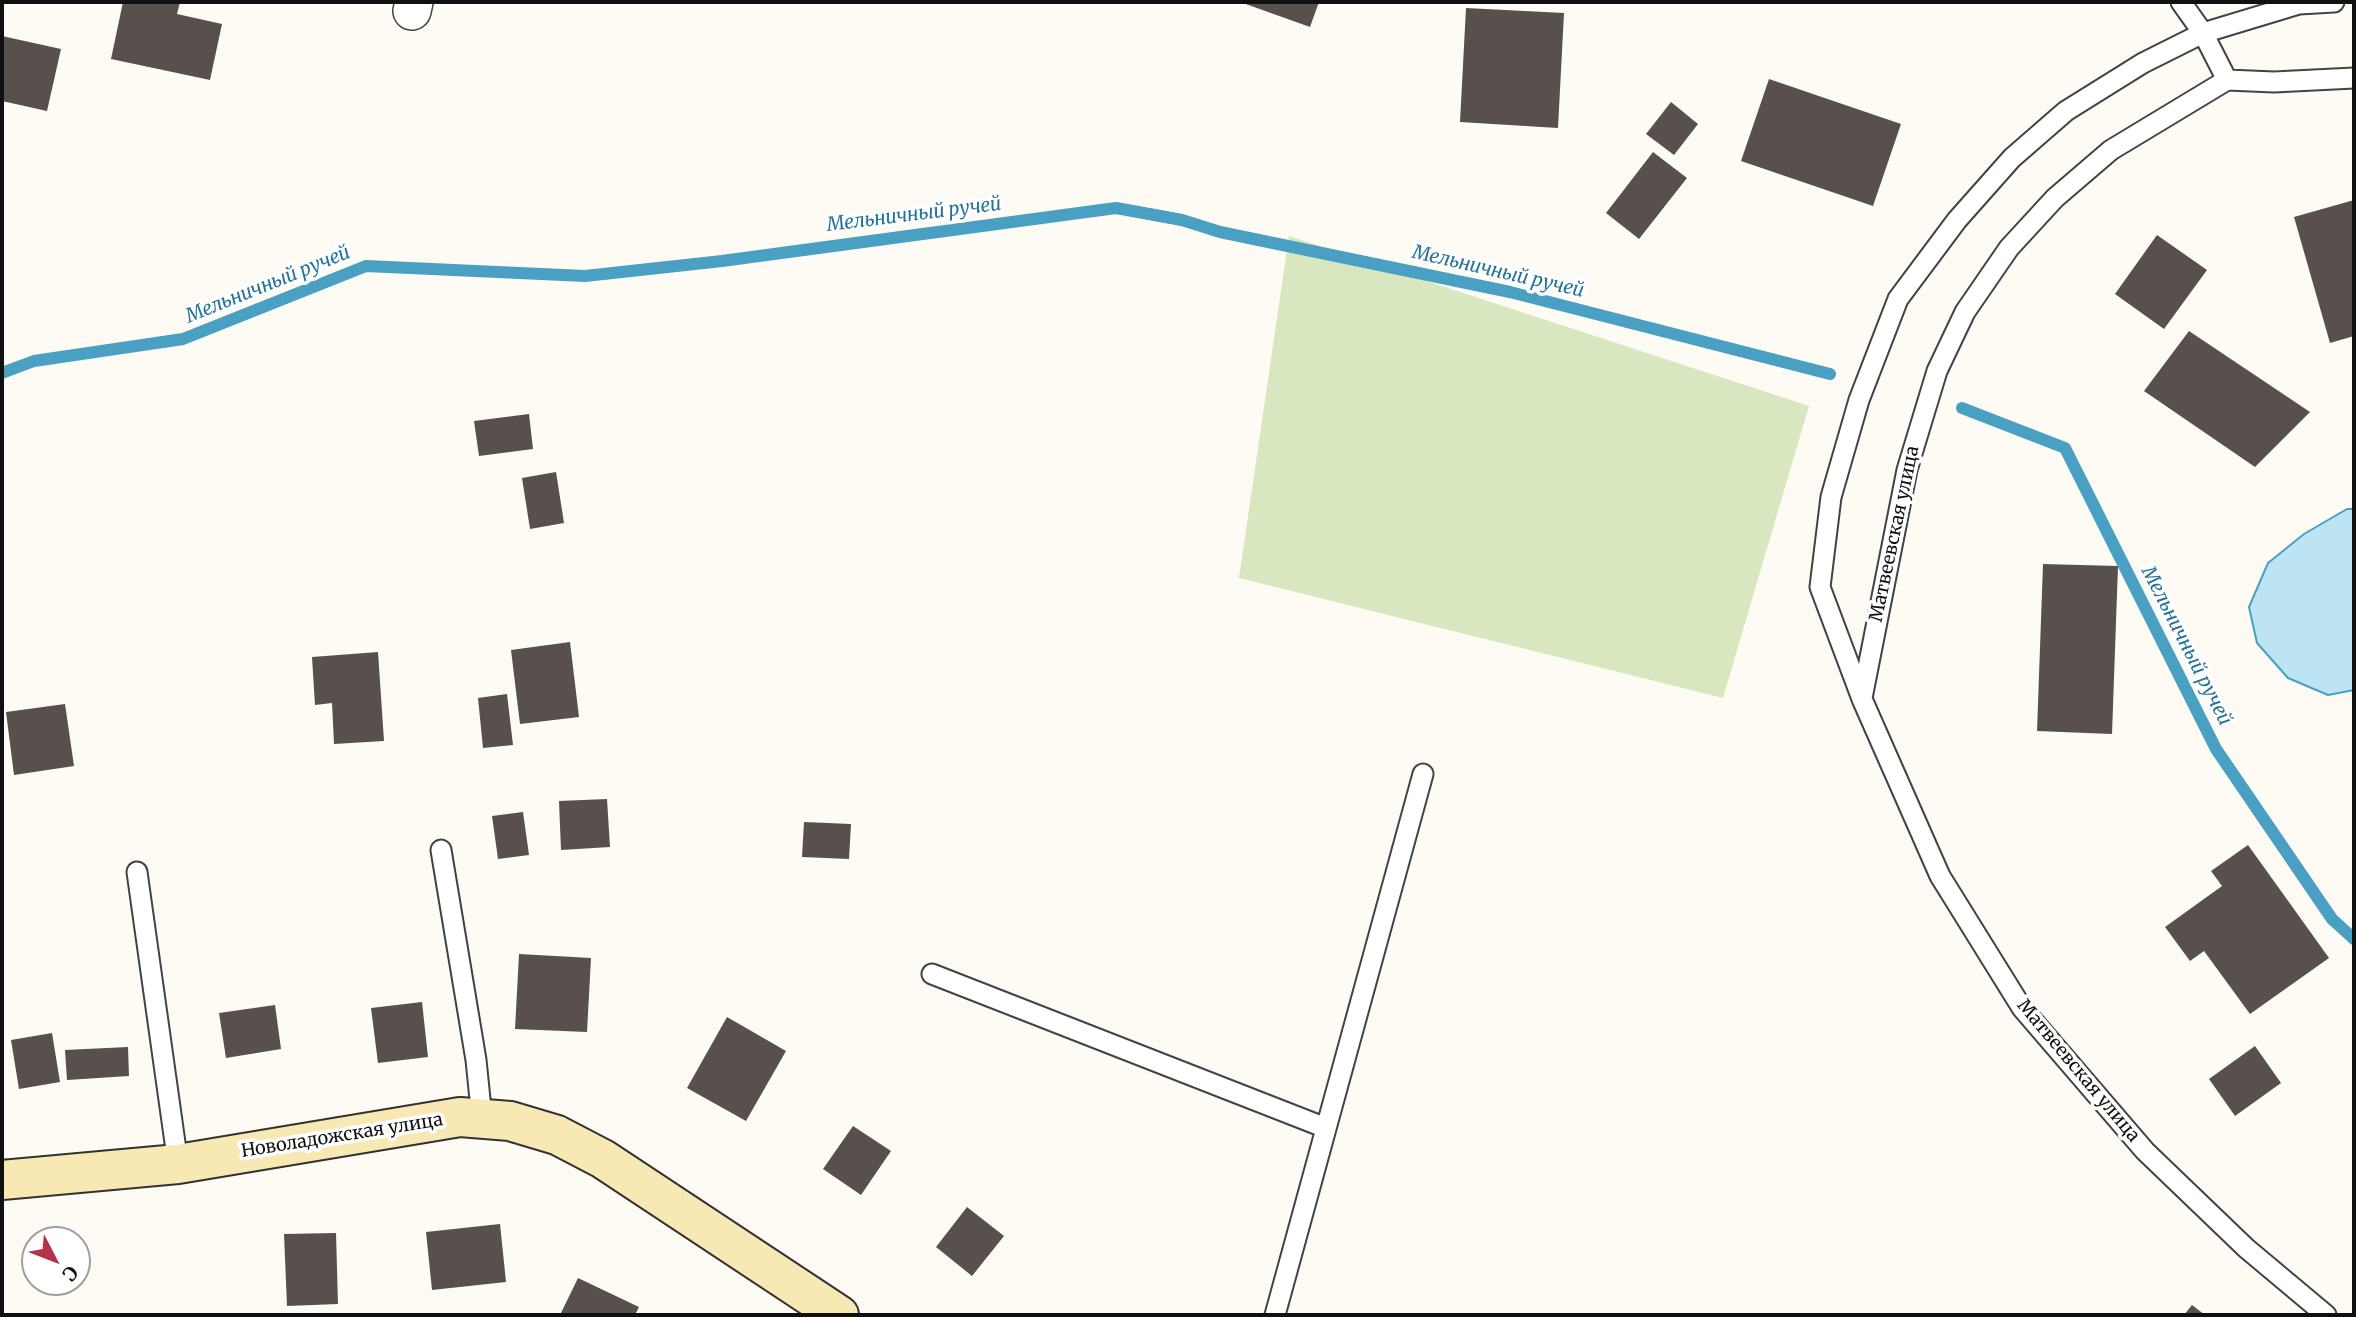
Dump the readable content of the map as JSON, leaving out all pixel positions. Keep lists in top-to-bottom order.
{
  "streets": {
    "street": ["Новоладожская улица"],
    "lane": ["Матвеевская улица"]
  },
  "water": ["Мельничный ручей"],
  "north": "bottom right"
}
